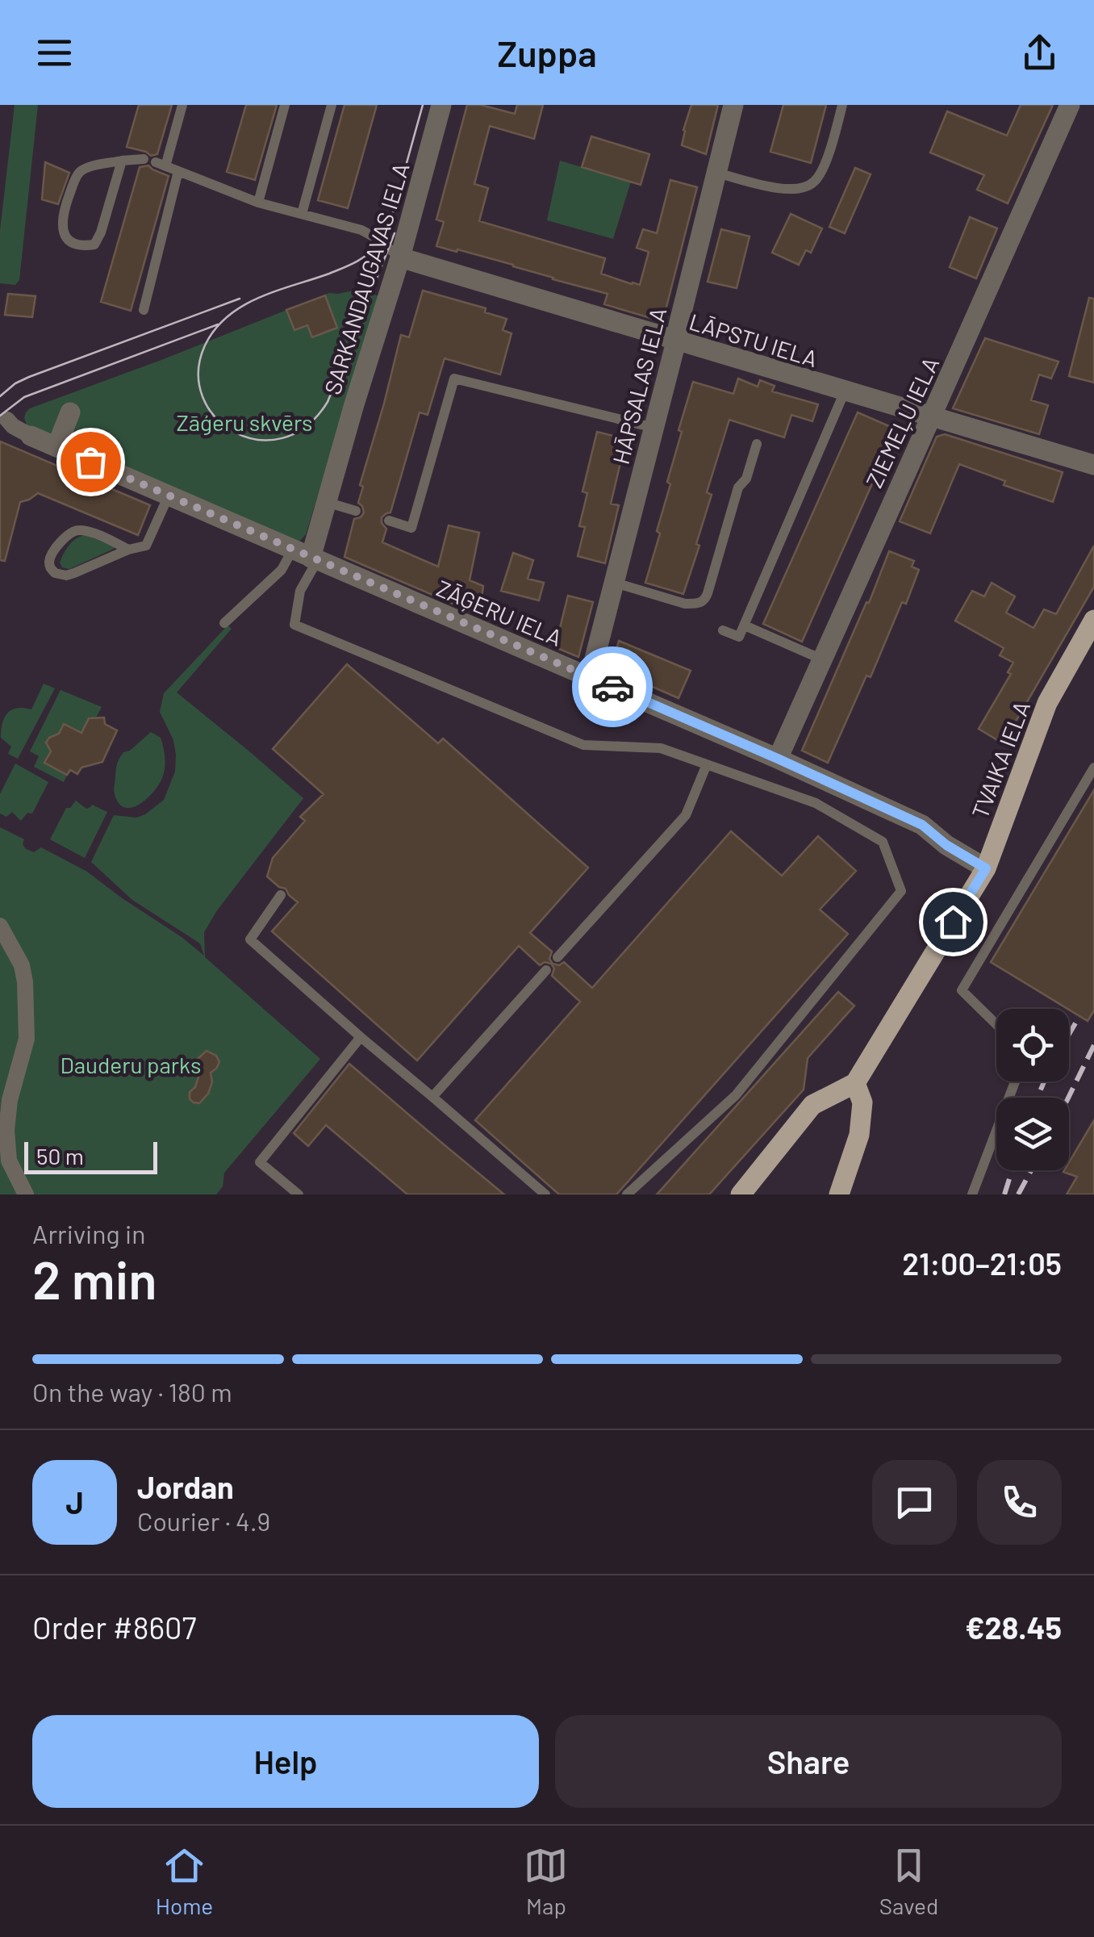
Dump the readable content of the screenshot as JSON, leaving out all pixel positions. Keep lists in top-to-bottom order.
{
  "streets": {
    "main road": ["TVAIKA IELA"],
    "street": [
      "SARKANDAUGAVAS IELA",
      "LĀPSTU IELA",
      "HĀPSALAS IELA",
      "ZIEMEĻU IELA",
      "ZĀĢERU IELA"
    ]
  },
  "crossings": [
    ["SARKANDAUGAVAS IELA", "LĀPSTU IELA"],
    ["SARKANDAUGAVAS IELA", "ZĀĢERU IELA"],
    ["LĀPSTU IELA", "HĀPSALAS IELA"],
    ["LĀPSTU IELA", "ZIEMEĻU IELA"],
    ["HĀPSALAS IELA", "ZĀĢERU IELA"],
    ["ZIEMEĻU IELA", "ZĀĢERU IELA"],
    ["ZĀĢERU IELA", "TVAIKA IELA"]
  ],
  "parks": ["Zāģeru skvērs", "Dauderu parks"],
  "scale_bar": "50 m",
  "page": {
    "header": "Zuppa",
    "scale": "50 m",
    "heading": ["2 min", "Arriving in", "21:00–21:05"],
    "panel": [
      "Jordan",
      "Courier · 4.9",
      "Order #8607",
      "€28.45"
    ],
    "bar": "On the way · 180 m",
    "round": "J",
    "buttons": ["Help", "Share"],
    "tabs": ["Home", "Map", "Saved"]
  }
}
